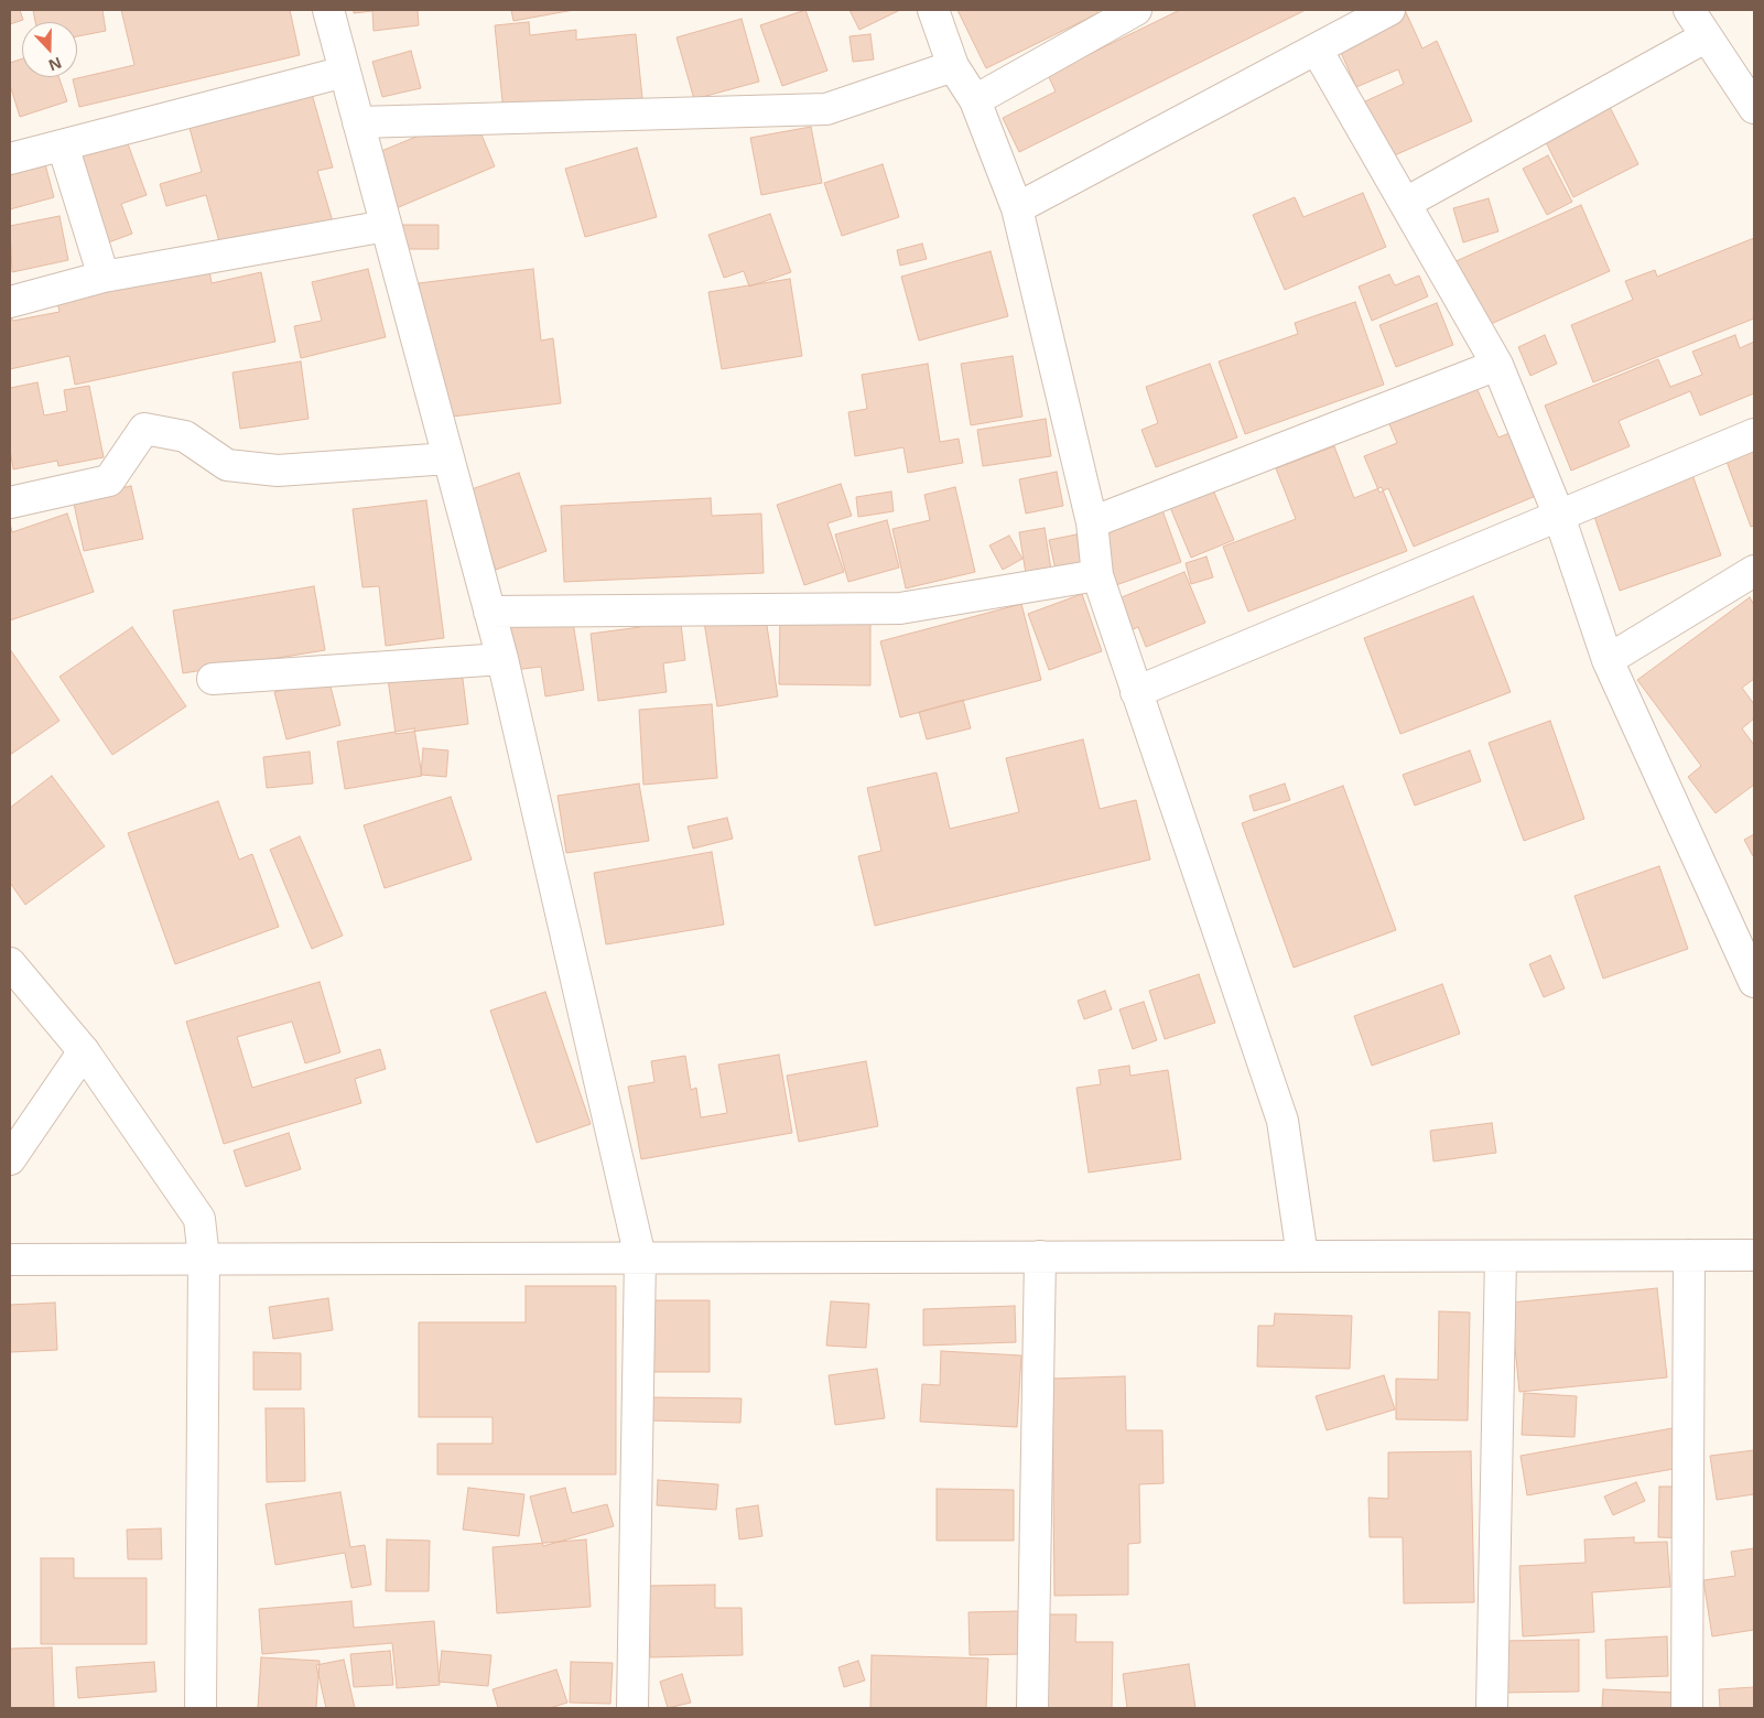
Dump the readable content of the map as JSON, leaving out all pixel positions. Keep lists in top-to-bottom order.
{
  "north": "bottom"
}
